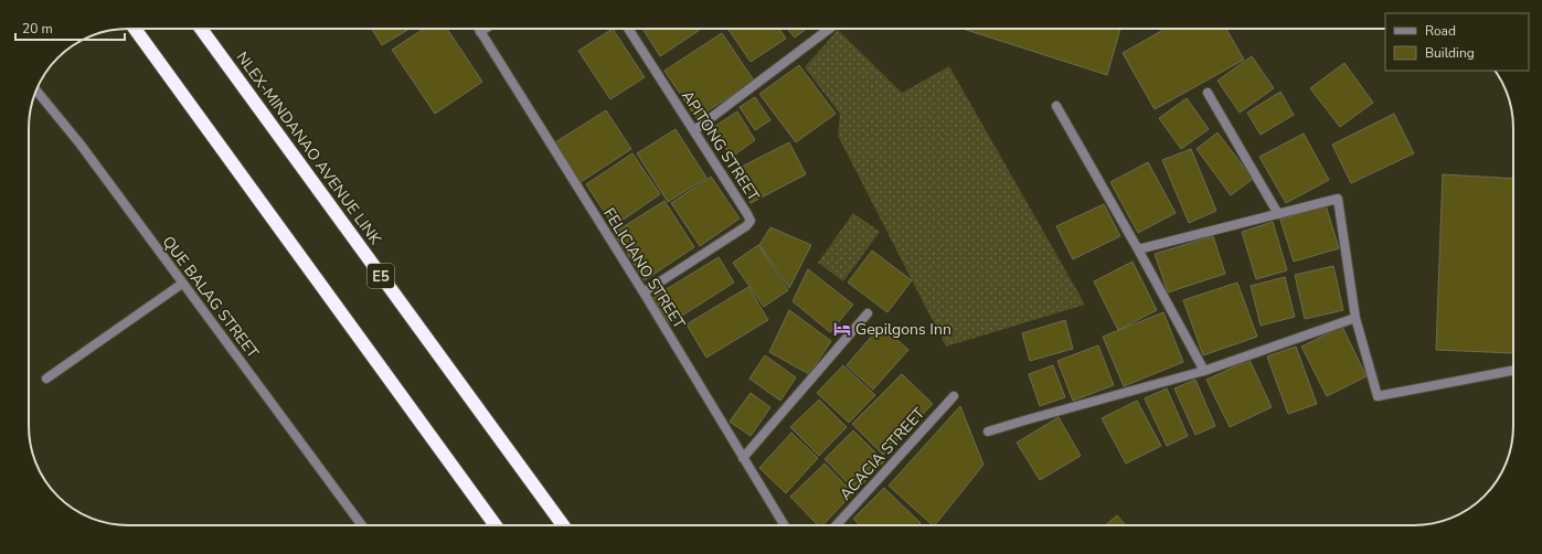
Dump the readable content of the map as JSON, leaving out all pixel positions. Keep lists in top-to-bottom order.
{
  "streets": {
    "highway": ["NLEX-MINDANAO AVENUE LINK", "E5"],
    "street": [
      "APITONG STREET",
      "FELICIANO STREET",
      "QUE BALAG STREET",
      "ACACIA STREET"
    ]
  },
  "crossings": [
    ["APITONG STREET", "FELICIANO STREET"]
  ],
  "places": {
    "hotel": ["Gepilgons Inn"]
  },
  "legend": ["Road", "Building"],
  "scale_bar": "20 m"
}
